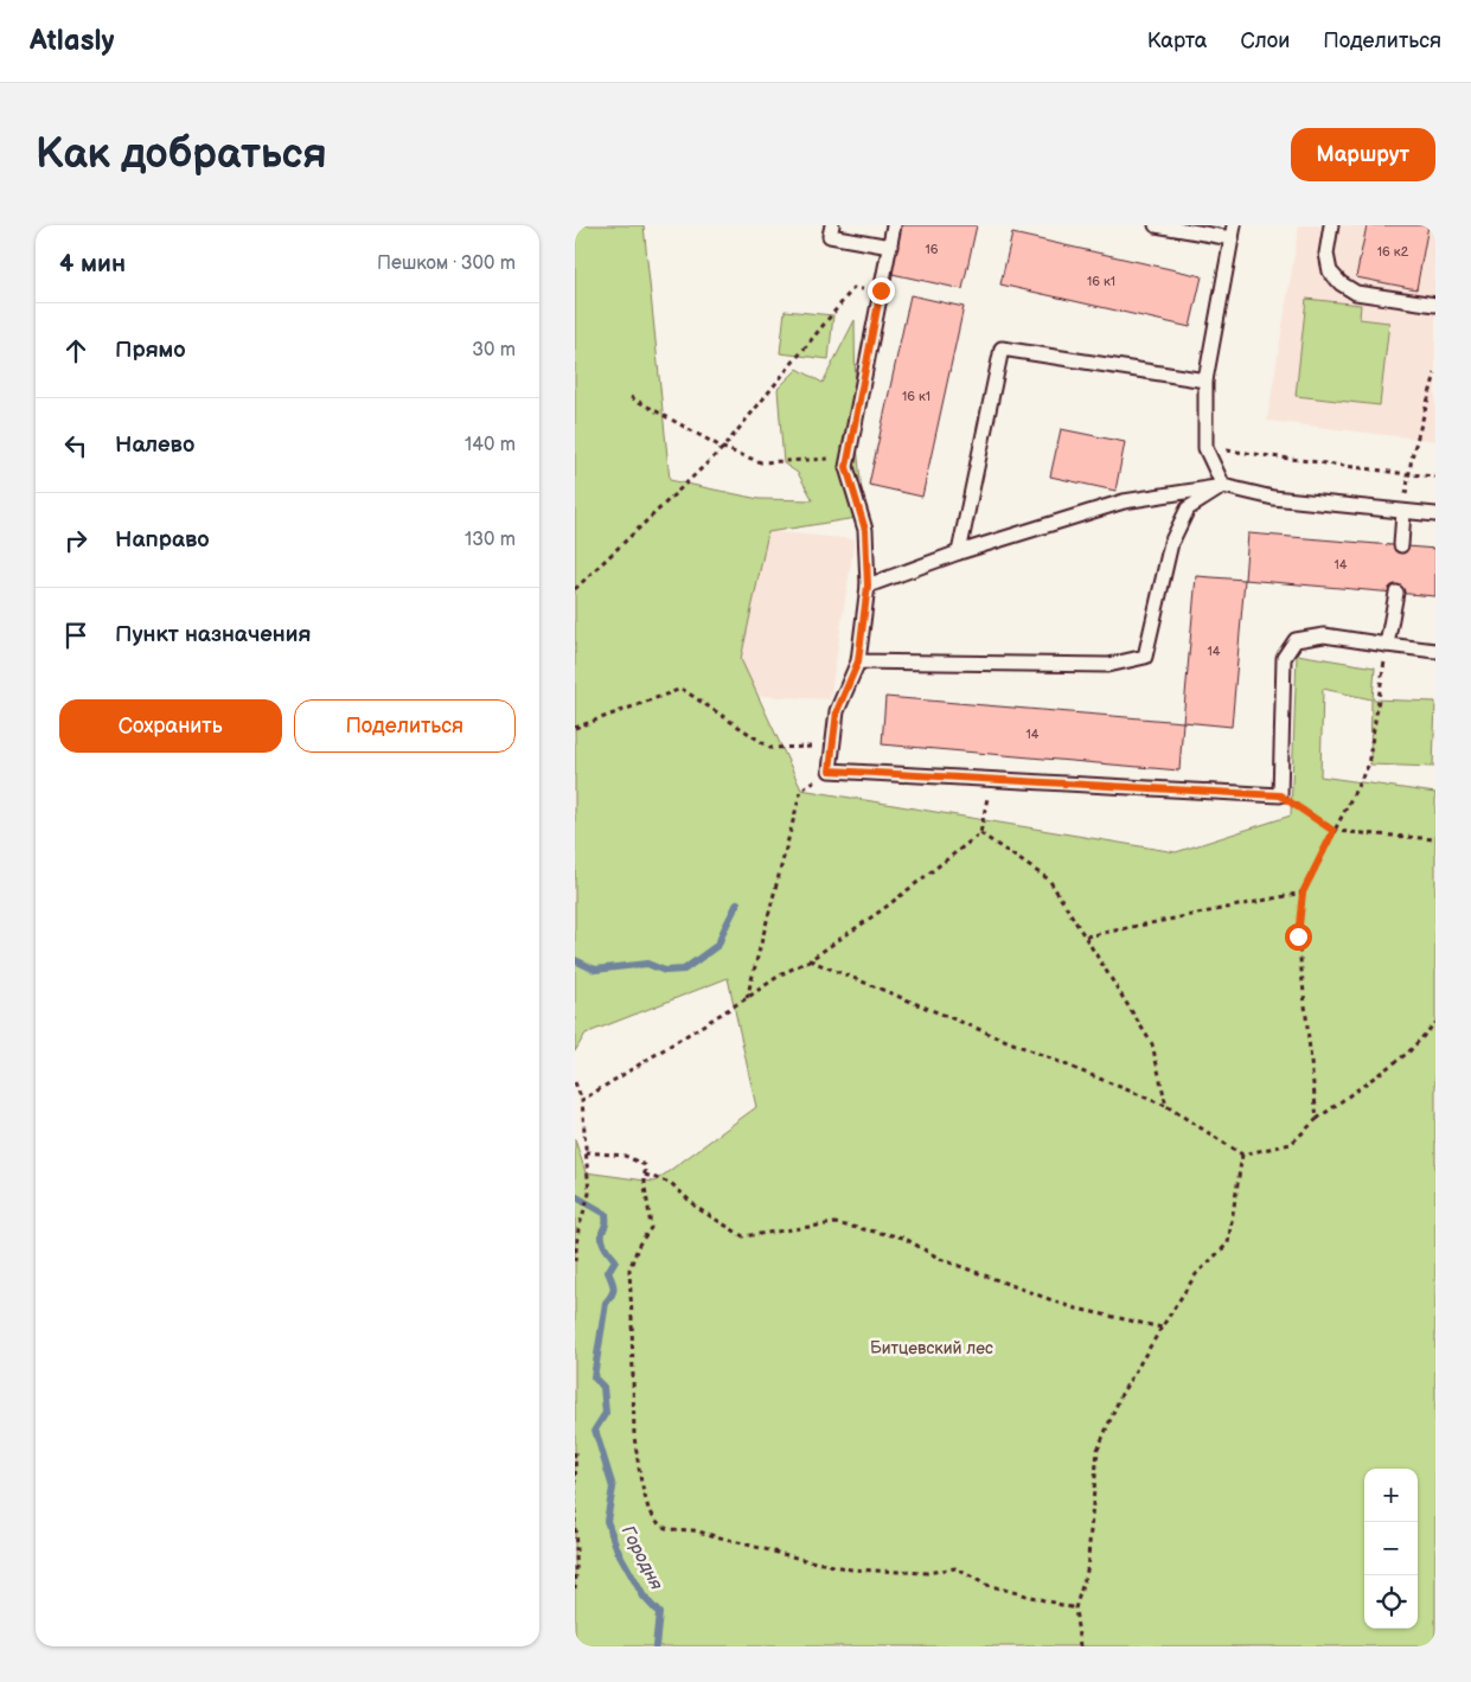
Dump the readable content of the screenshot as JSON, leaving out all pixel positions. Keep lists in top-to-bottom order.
{
  "water": ["Городня"],
  "parks": ["Битцевский лес"],
  "house_numbers": [
    "16",
    "16 к2",
    "16 к1",
    "16 к1",
    "14",
    "14",
    "14"
  ],
  "page": {
    "header": "Atlasly",
    "nav": ["Карта", "Слои", "Поделиться"],
    "buttons": [
      "Маршрут",
      ["Сохранить", "Поделиться"]
    ],
    "title": "Как добраться",
    "heading": ["4 мин", "Пешком · 300 m"],
    "list": [
      ["Прямо", "30 m"],
      ["Налево", "140 m"],
      ["Направо", "130 m"],
      "Пункт назначения"
    ],
    "map_buttons": ["+", "−"]
  }
}
